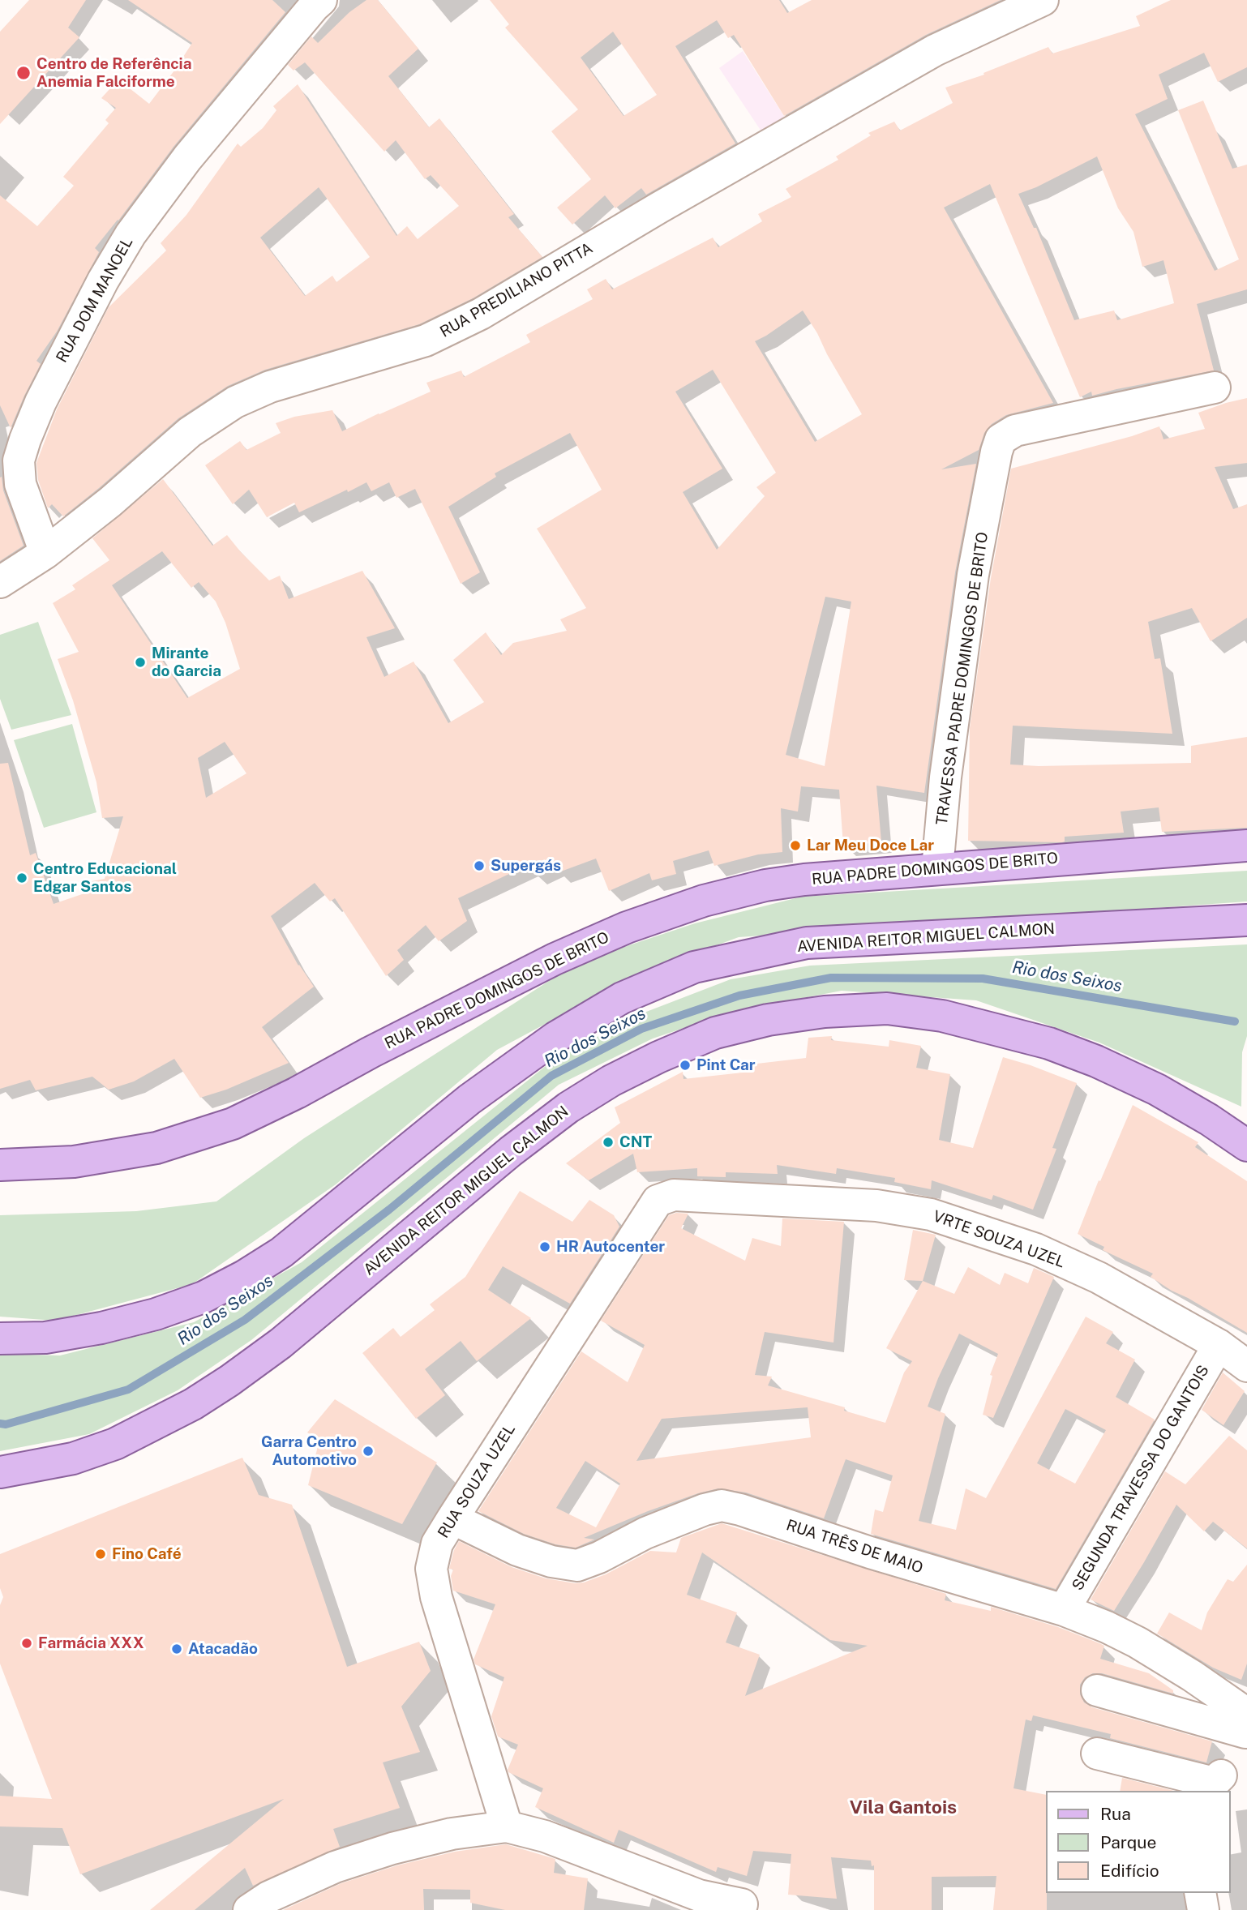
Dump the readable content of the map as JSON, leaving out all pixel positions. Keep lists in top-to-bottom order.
{
  "streets": {
    "main road": ["RUA PADRE DOMINGOS DE BRITO", "AVENIDA REITOR MIGUEL CALMON"],
    "street": [
      "RUA PREDILIANO PITTA",
      "RUA DOM MANOEL",
      "TRAVESSA PADRE DOMINGOS DE BRITO",
      "VRTE SOUZA UZEL",
      "SEGUNDA TRAVESSA DO GANTOIS",
      "RUA SOUZA UZEL",
      "RUA TRÊS DE MAIO"
    ]
  },
  "crossings": [
    ["RUA PREDILIANO PITTA", "RUA DOM MANOEL"],
    ["TRAVESSA PADRE DOMINGOS DE BRITO", "RUA PADRE DOMINGOS DE BRITO"],
    ["VRTE SOUZA UZEL", "SEGUNDA TRAVESSA DO GANTOIS"],
    ["VRTE SOUZA UZEL", "RUA SOUZA UZEL"],
    ["SEGUNDA TRAVESSA DO GANTOIS", "RUA TRÊS DE MAIO"],
    ["RUA SOUZA UZEL", "RUA TRÊS DE MAIO"]
  ],
  "districts": ["Vila Gantois"],
  "water": ["Rio dos Seixos"],
  "places": [
    "Centro de Referência Anemia Falciforme",
    "Mirante do Garcia",
    "Lar Meu Doce Lar",
    "Supergás",
    "Centro Educacional Edgar Santos",
    "Pint Car",
    "CNT",
    "HR Autocenter",
    "Garra Centro Automotivo",
    "Fino Café",
    "Farmácia XXX",
    "Atacadão"
  ],
  "legend": ["Rua", "Parque", "Edifício"]
}
